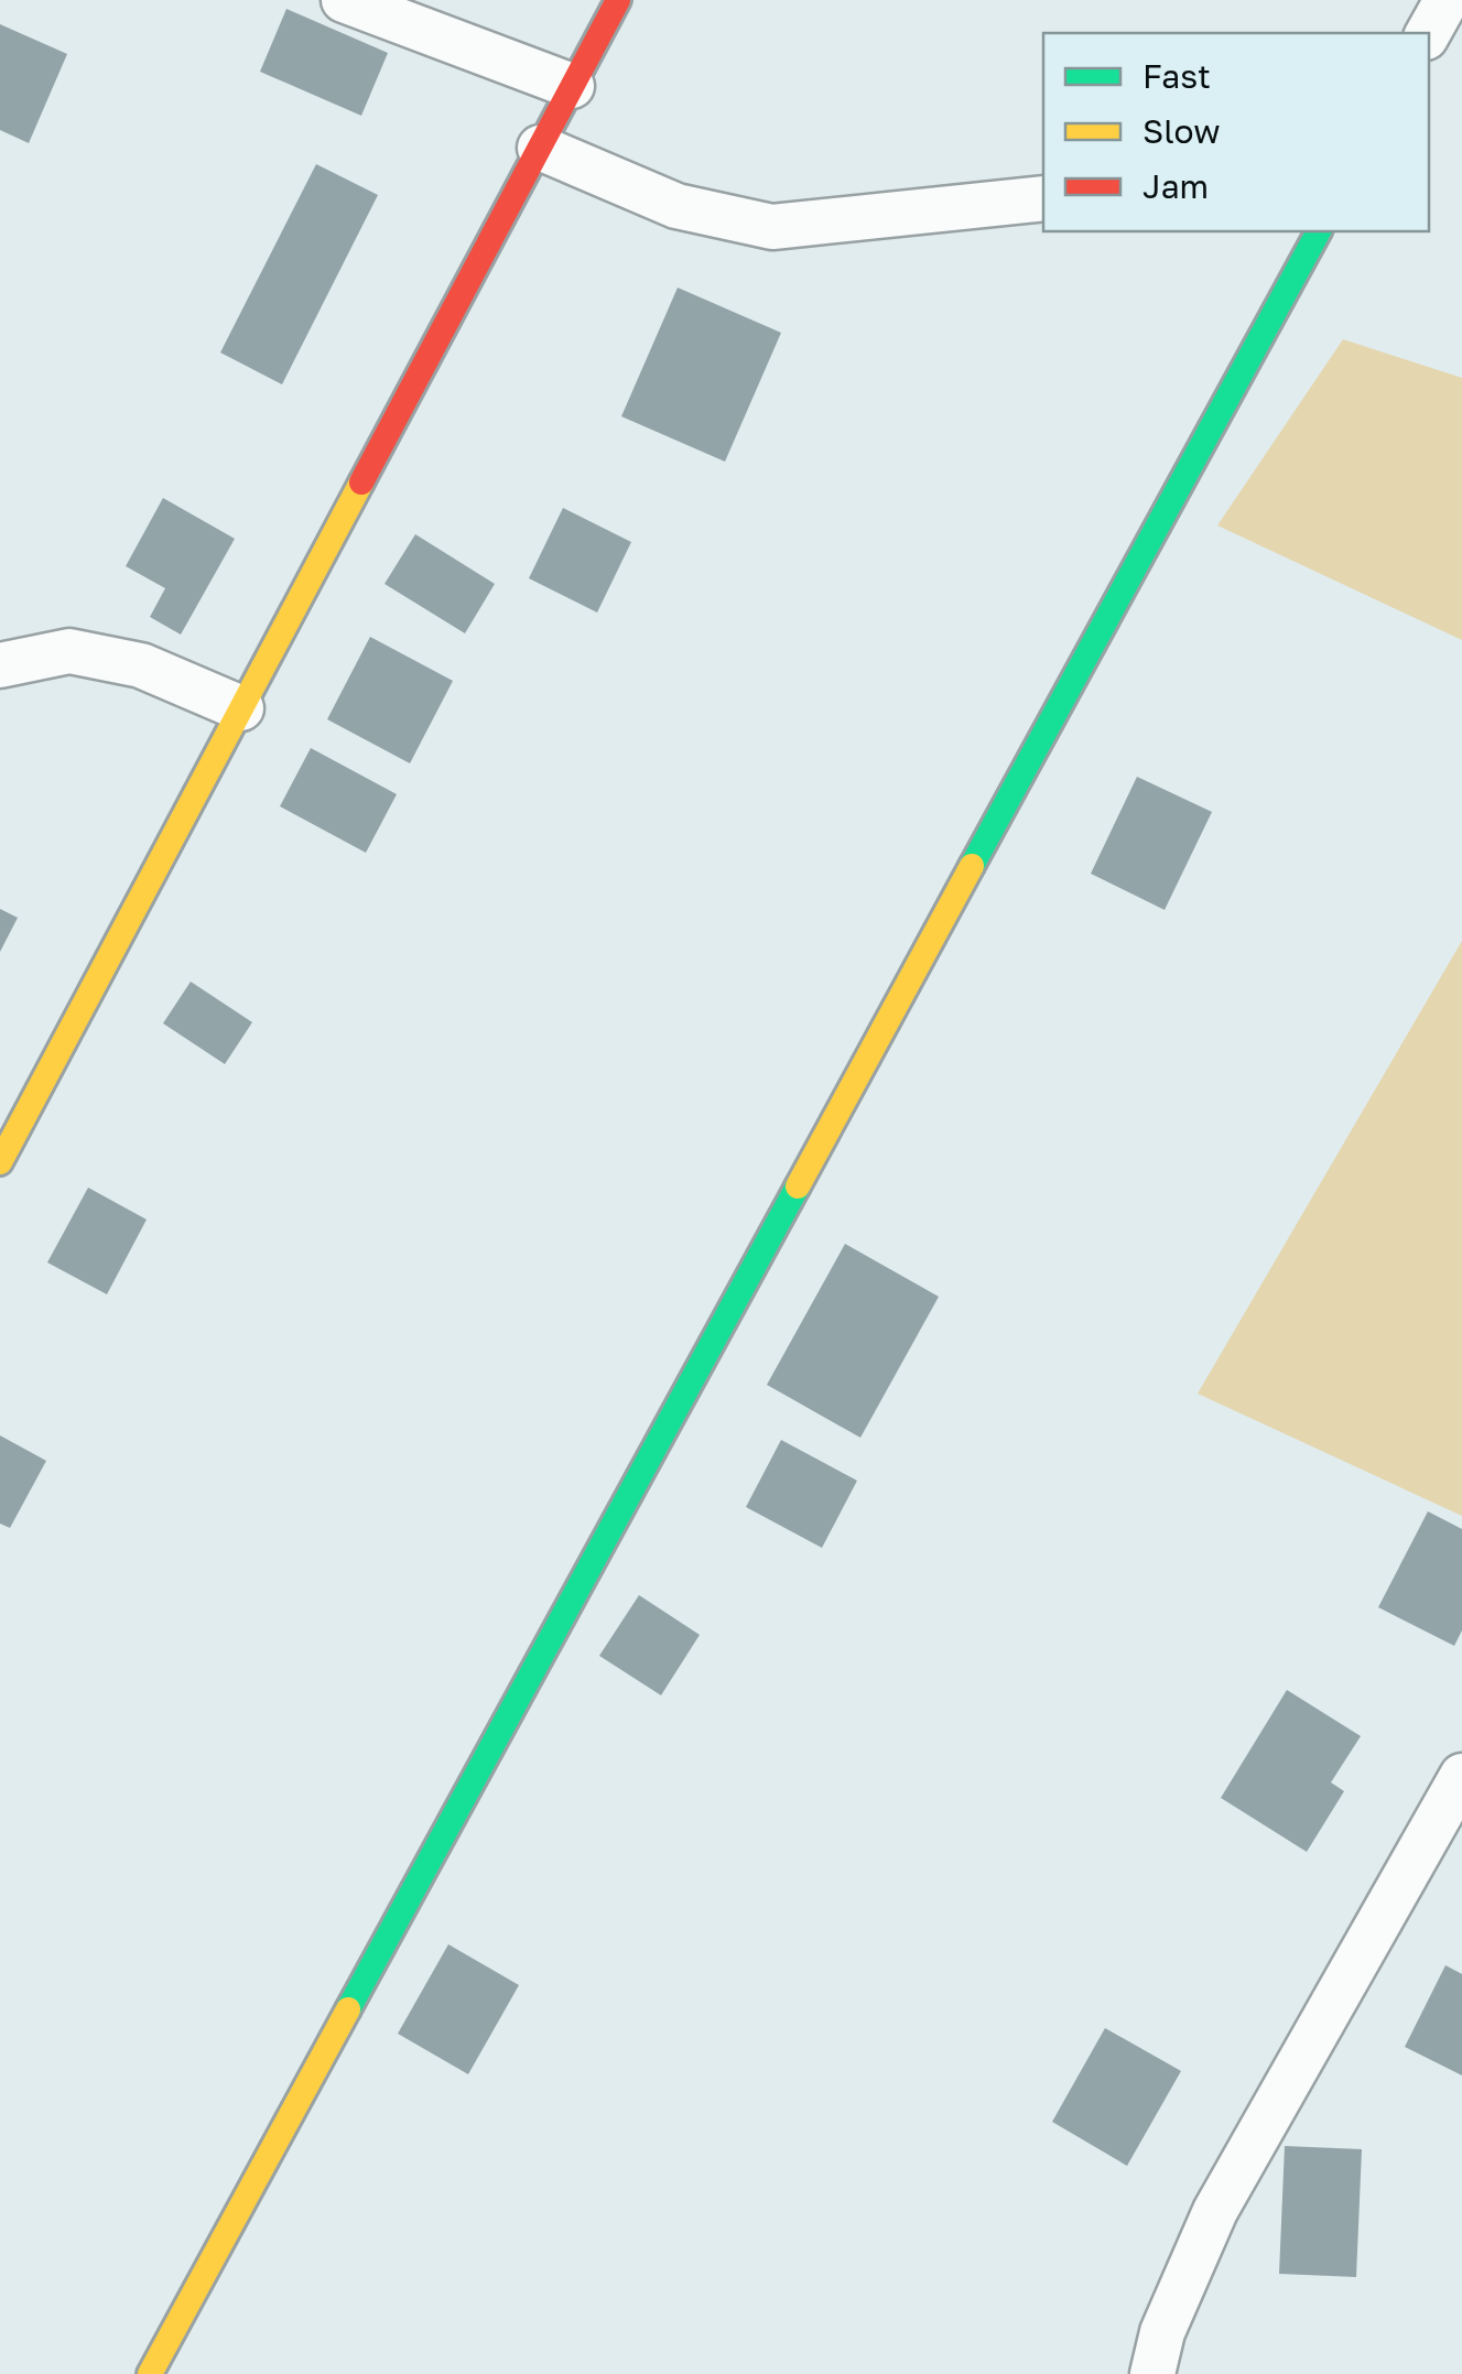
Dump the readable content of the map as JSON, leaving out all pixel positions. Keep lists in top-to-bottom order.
{
  "legend": ["Fast", "Slow", "Jam"]
}
